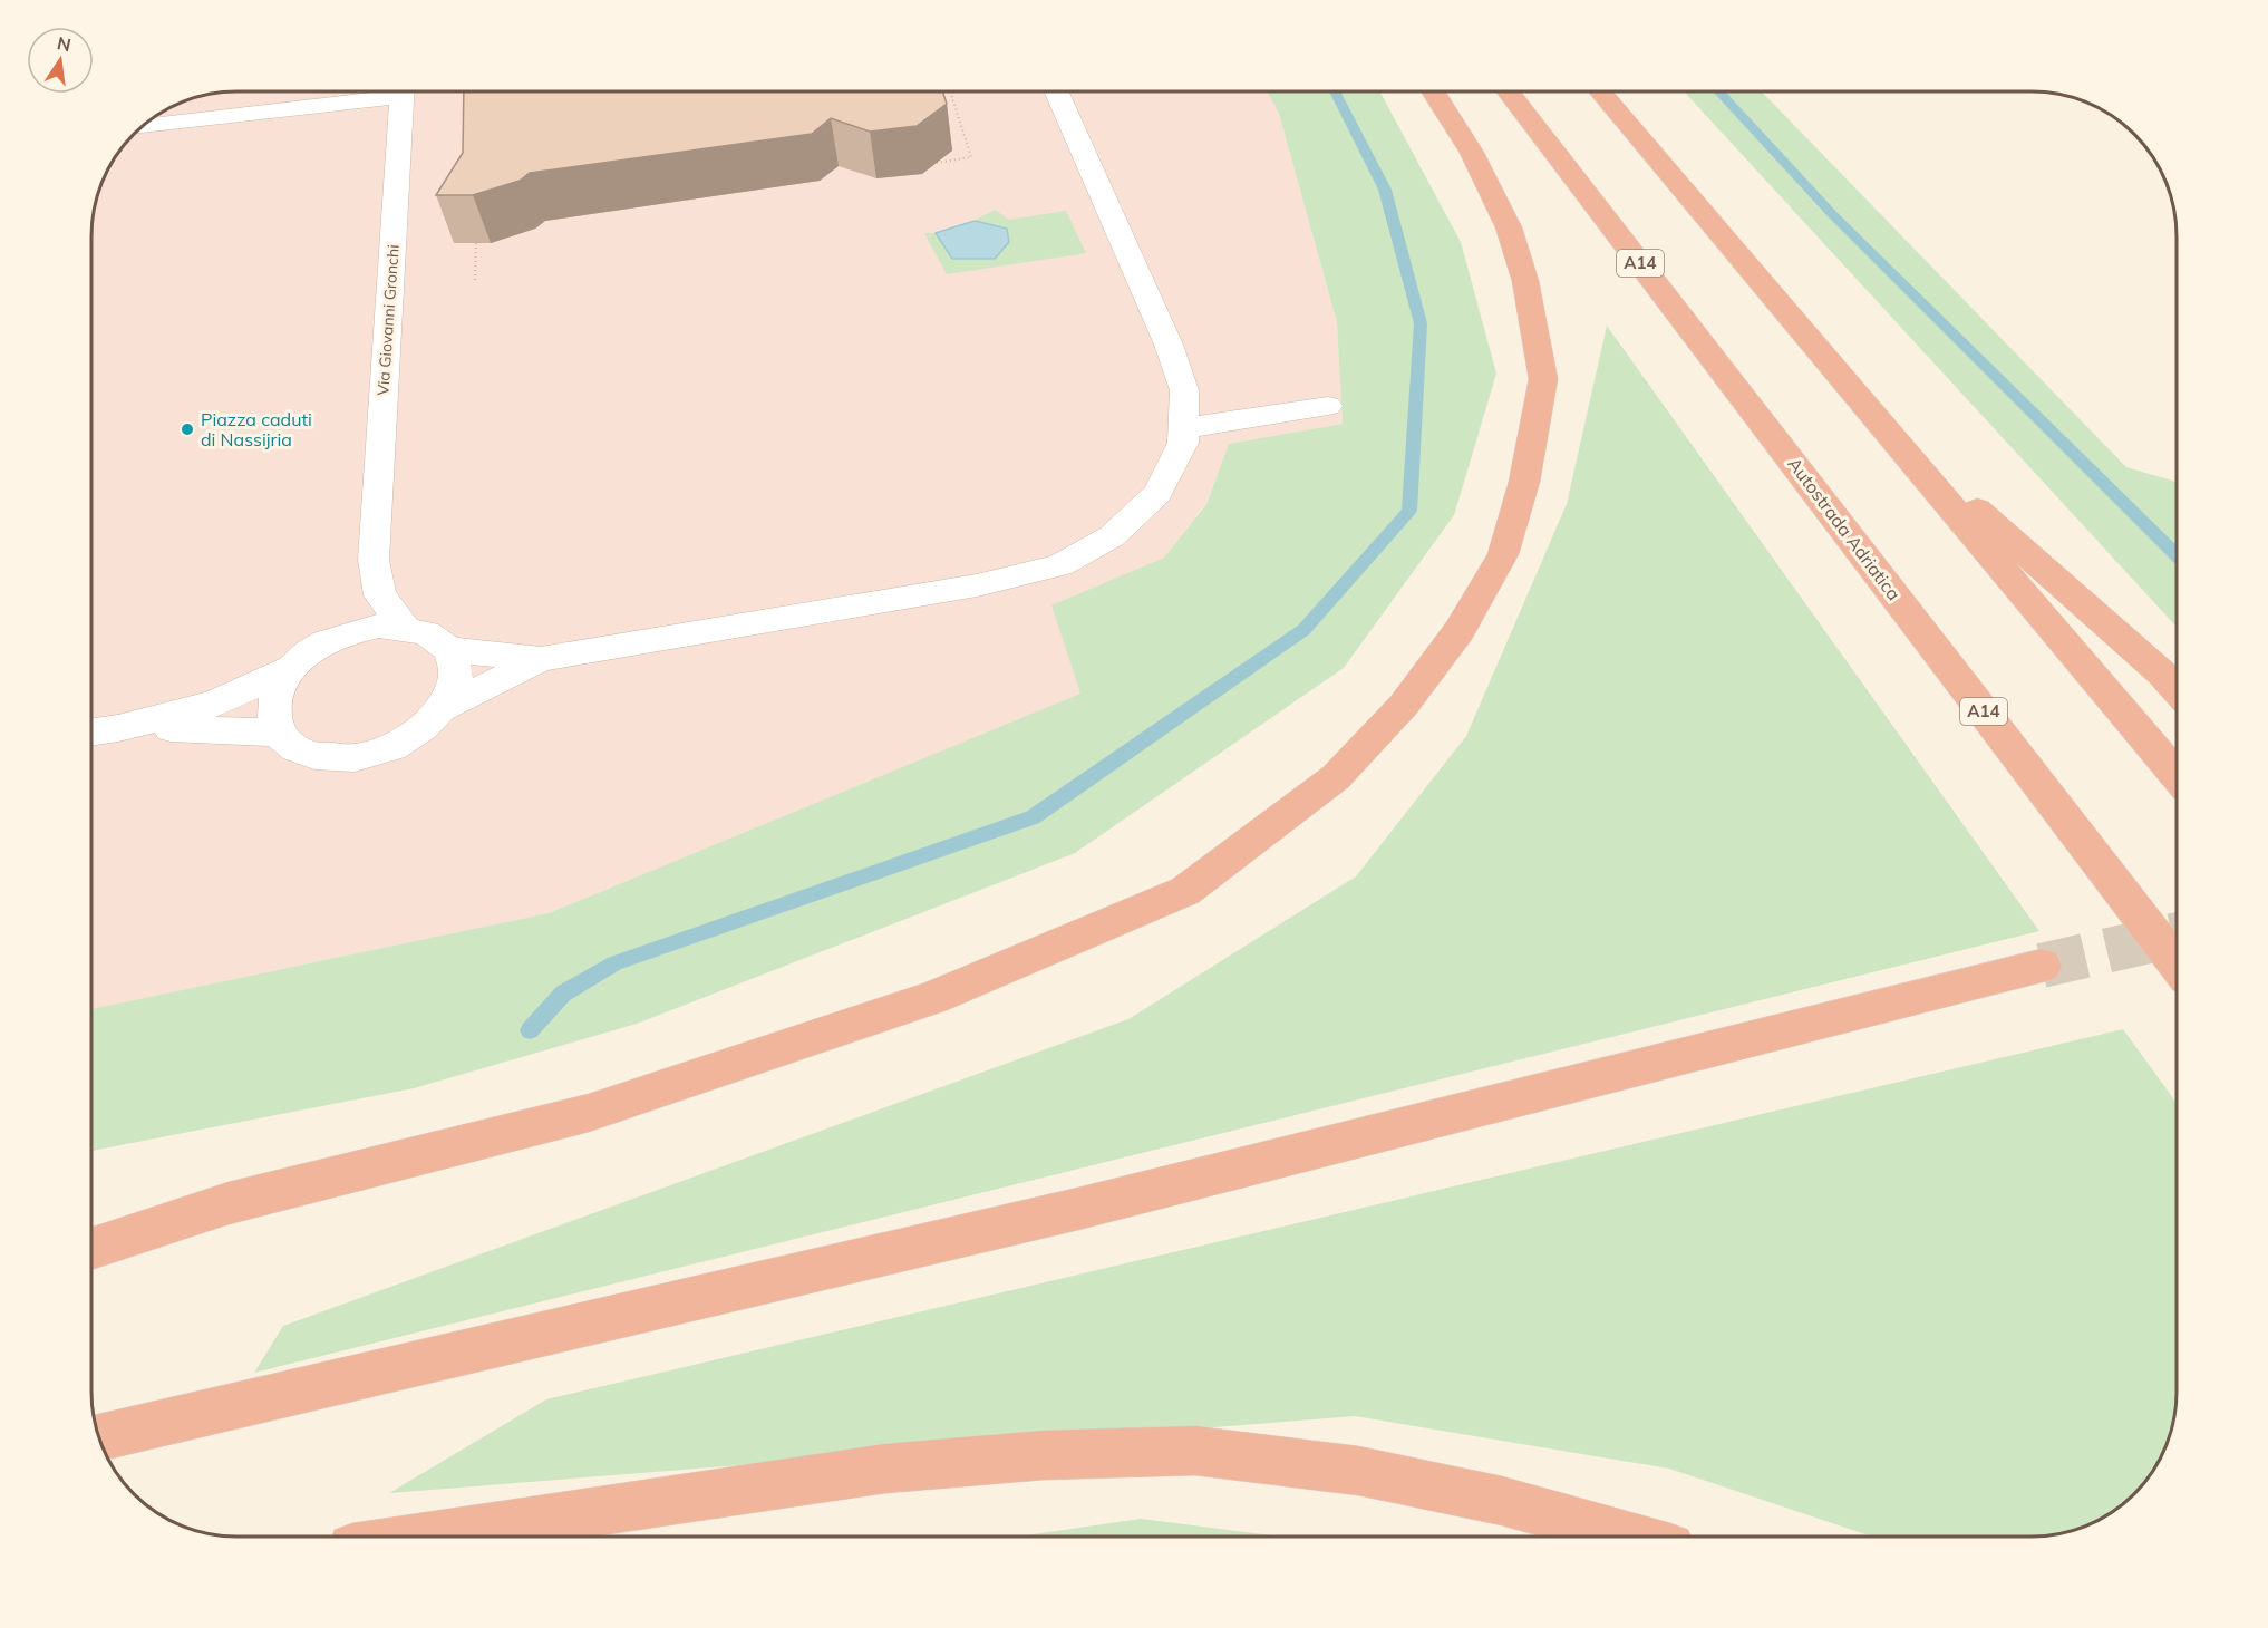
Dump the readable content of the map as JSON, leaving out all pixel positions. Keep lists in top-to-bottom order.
{
  "streets": {
    "highway": ["A14", "Autostrada Adriatica"],
    "street": ["Via Giovanni Gronchi"]
  },
  "places": ["Piazza caduti di Nassijria"],
  "north": "top"
}
